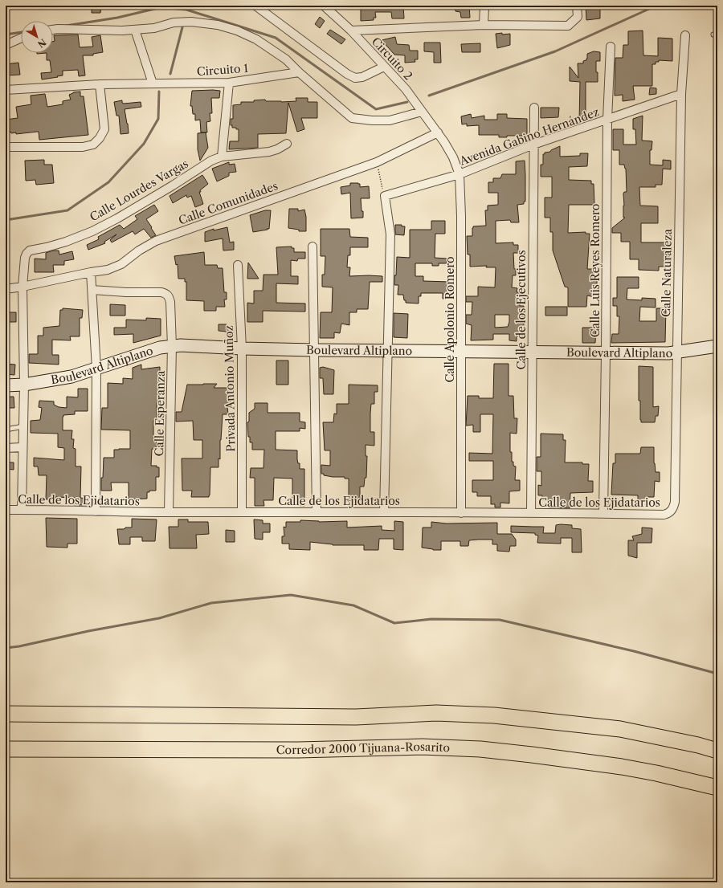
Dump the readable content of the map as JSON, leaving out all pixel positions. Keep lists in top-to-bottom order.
{
  "streets": {
    "highway": ["Corredor 2000 Tijuana-Rosarito"],
    "street": [
      "Circuito 2",
      "Circuito 1",
      "Avenida Gabino Hernández",
      "Calle Lourdes Vargas",
      "Calle Comunidades",
      "Calle Luis Reyes Romero",
      "Calle Naturaleza",
      "Calle de los Ejecutivos",
      "Calle Apolonio Romero",
      "Boulevard Altiplano",
      "Privada Antonio Muñoz",
      "Calle Esperanza",
      "Calle de los Ejidatarios"
    ]
  },
  "crossings": [
    ["Circuito 2", "Calle Comunidades"],
    ["Circuito 2", "Calle Apolonio Romero"],
    ["Avenida Gabino Hernández", "Calle Luis Reyes Romero"],
    ["Avenida Gabino Hernández", "Calle Naturaleza"],
    ["Avenida Gabino Hernández", "Calle de los Ejecutivos"],
    ["Avenida Gabino Hernández", "Calle Apolonio Romero"],
    ["Calle Lourdes Vargas", "Calle Comunidades"],
    ["Calle Lourdes Vargas", "Boulevard Altiplano"],
    ["Calle Lourdes Vargas", "Calle de los Ejidatarios"],
    ["Calle Comunidades", "Calle Apolonio Romero"],
    ["Calle Luis Reyes Romero", "Boulevard Altiplano"],
    ["Calle Luis Reyes Romero", "Calle de los Ejidatarios"],
    ["Calle Naturaleza", "Boulevard Altiplano"],
    ["Calle Naturaleza", "Calle de los Ejidatarios"],
    ["Calle de los Ejecutivos", "Boulevard Altiplano"],
    ["Calle de los Ejecutivos", "Calle de los Ejidatarios"],
    ["Calle Apolonio Romero", "Boulevard Altiplano"],
    ["Calle Apolonio Romero", "Calle de los Ejidatarios"],
    ["Boulevard Altiplano", "Privada Antonio Muñoz"],
    ["Boulevard Altiplano", "Calle Esperanza"],
    ["Privada Antonio Muñoz", "Calle de los Ejidatarios"],
    ["Calle Esperanza", "Calle de los Ejidatarios"]
  ],
  "north": "bottom right"
}
